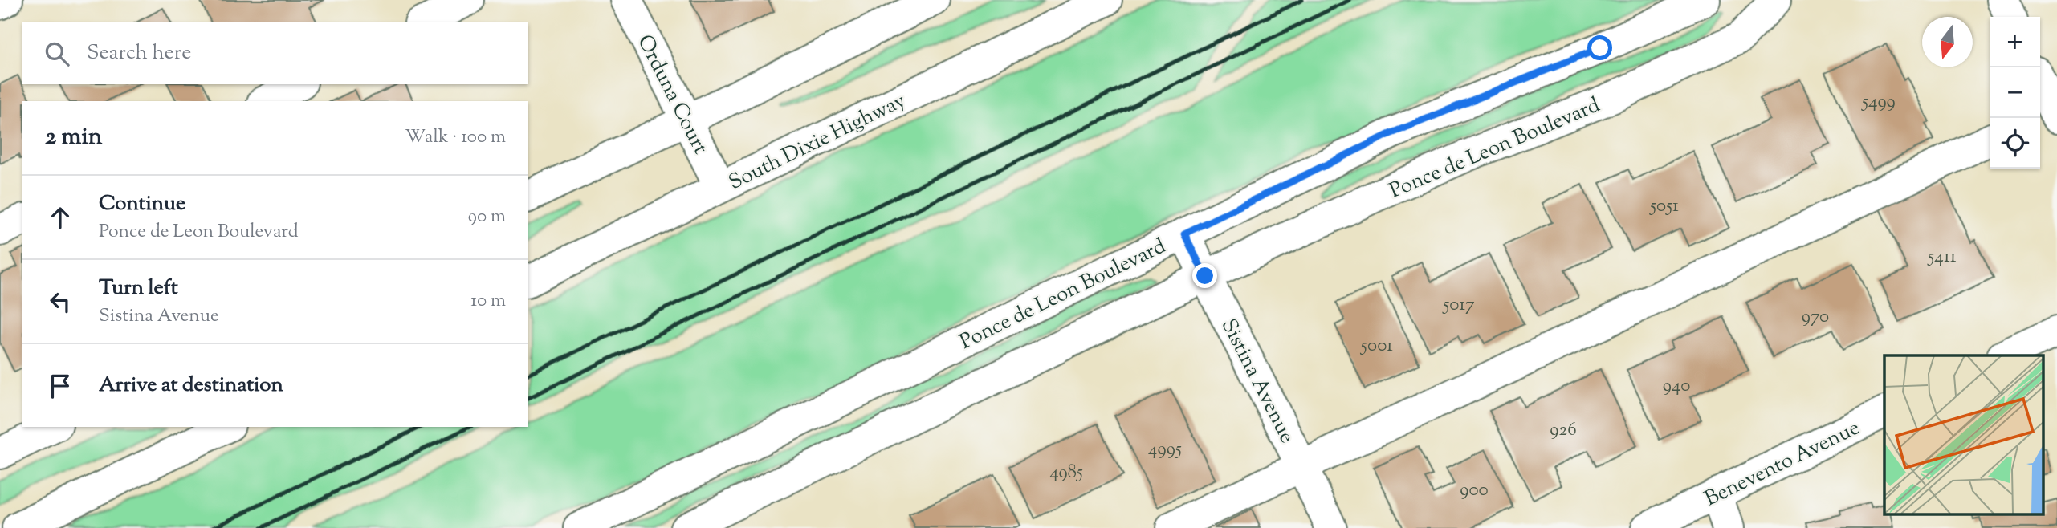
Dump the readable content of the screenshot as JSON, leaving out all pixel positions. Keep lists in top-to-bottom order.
{
  "streets": {
    "main road": [
      "Orduna Court",
      "South Dixie Highway",
      "Ponce de Leon Boulevard",
      "Sistina Avenue",
      "Benevento Avenue"
    ]
  },
  "crossings": [
    ["Orduna Court", "South Dixie Highway"],
    ["Ponce de Leon Boulevard", "Sistina Avenue"]
  ],
  "house_numbers": [
    "5499",
    "5051",
    "5411",
    "5017",
    "970",
    "5001",
    "940",
    "926",
    "4995",
    "4985",
    "900"
  ],
  "north": "bottom",
  "page": {
    "map_buttons": ["+", "−"],
    "search": "Search here",
    "heading": ["2 min", "Walk · 100 m"],
    "list": [
      ["Continue", "Ponce de Leon Boulevard", "90 m"],
      ["Turn left", "Sistina Avenue", "10 m"],
      "Arrive at destination"
    ]
  }
}
